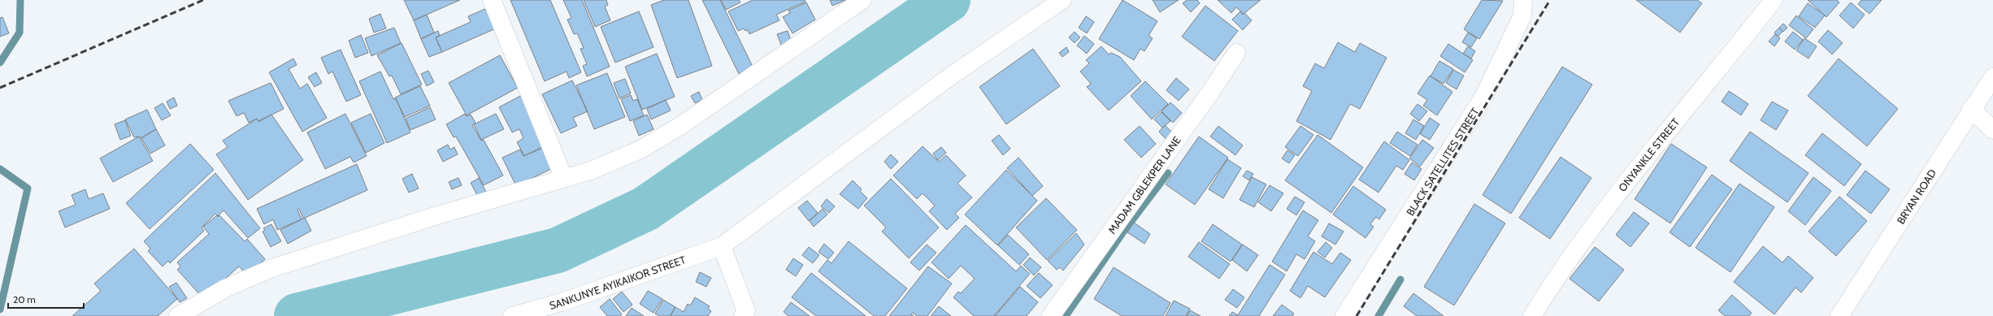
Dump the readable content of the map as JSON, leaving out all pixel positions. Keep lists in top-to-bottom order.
{
  "streets": {
    "street": [
      "ONYANKLE STREET",
      "BLACK SATELLITES STREET",
      "MADAM GBLEKPER LANE",
      "BRYAN ROAD",
      "SANKUNYE AYIKAIKOR STREET"
    ]
  },
  "scale_bar": "20 m"
}
